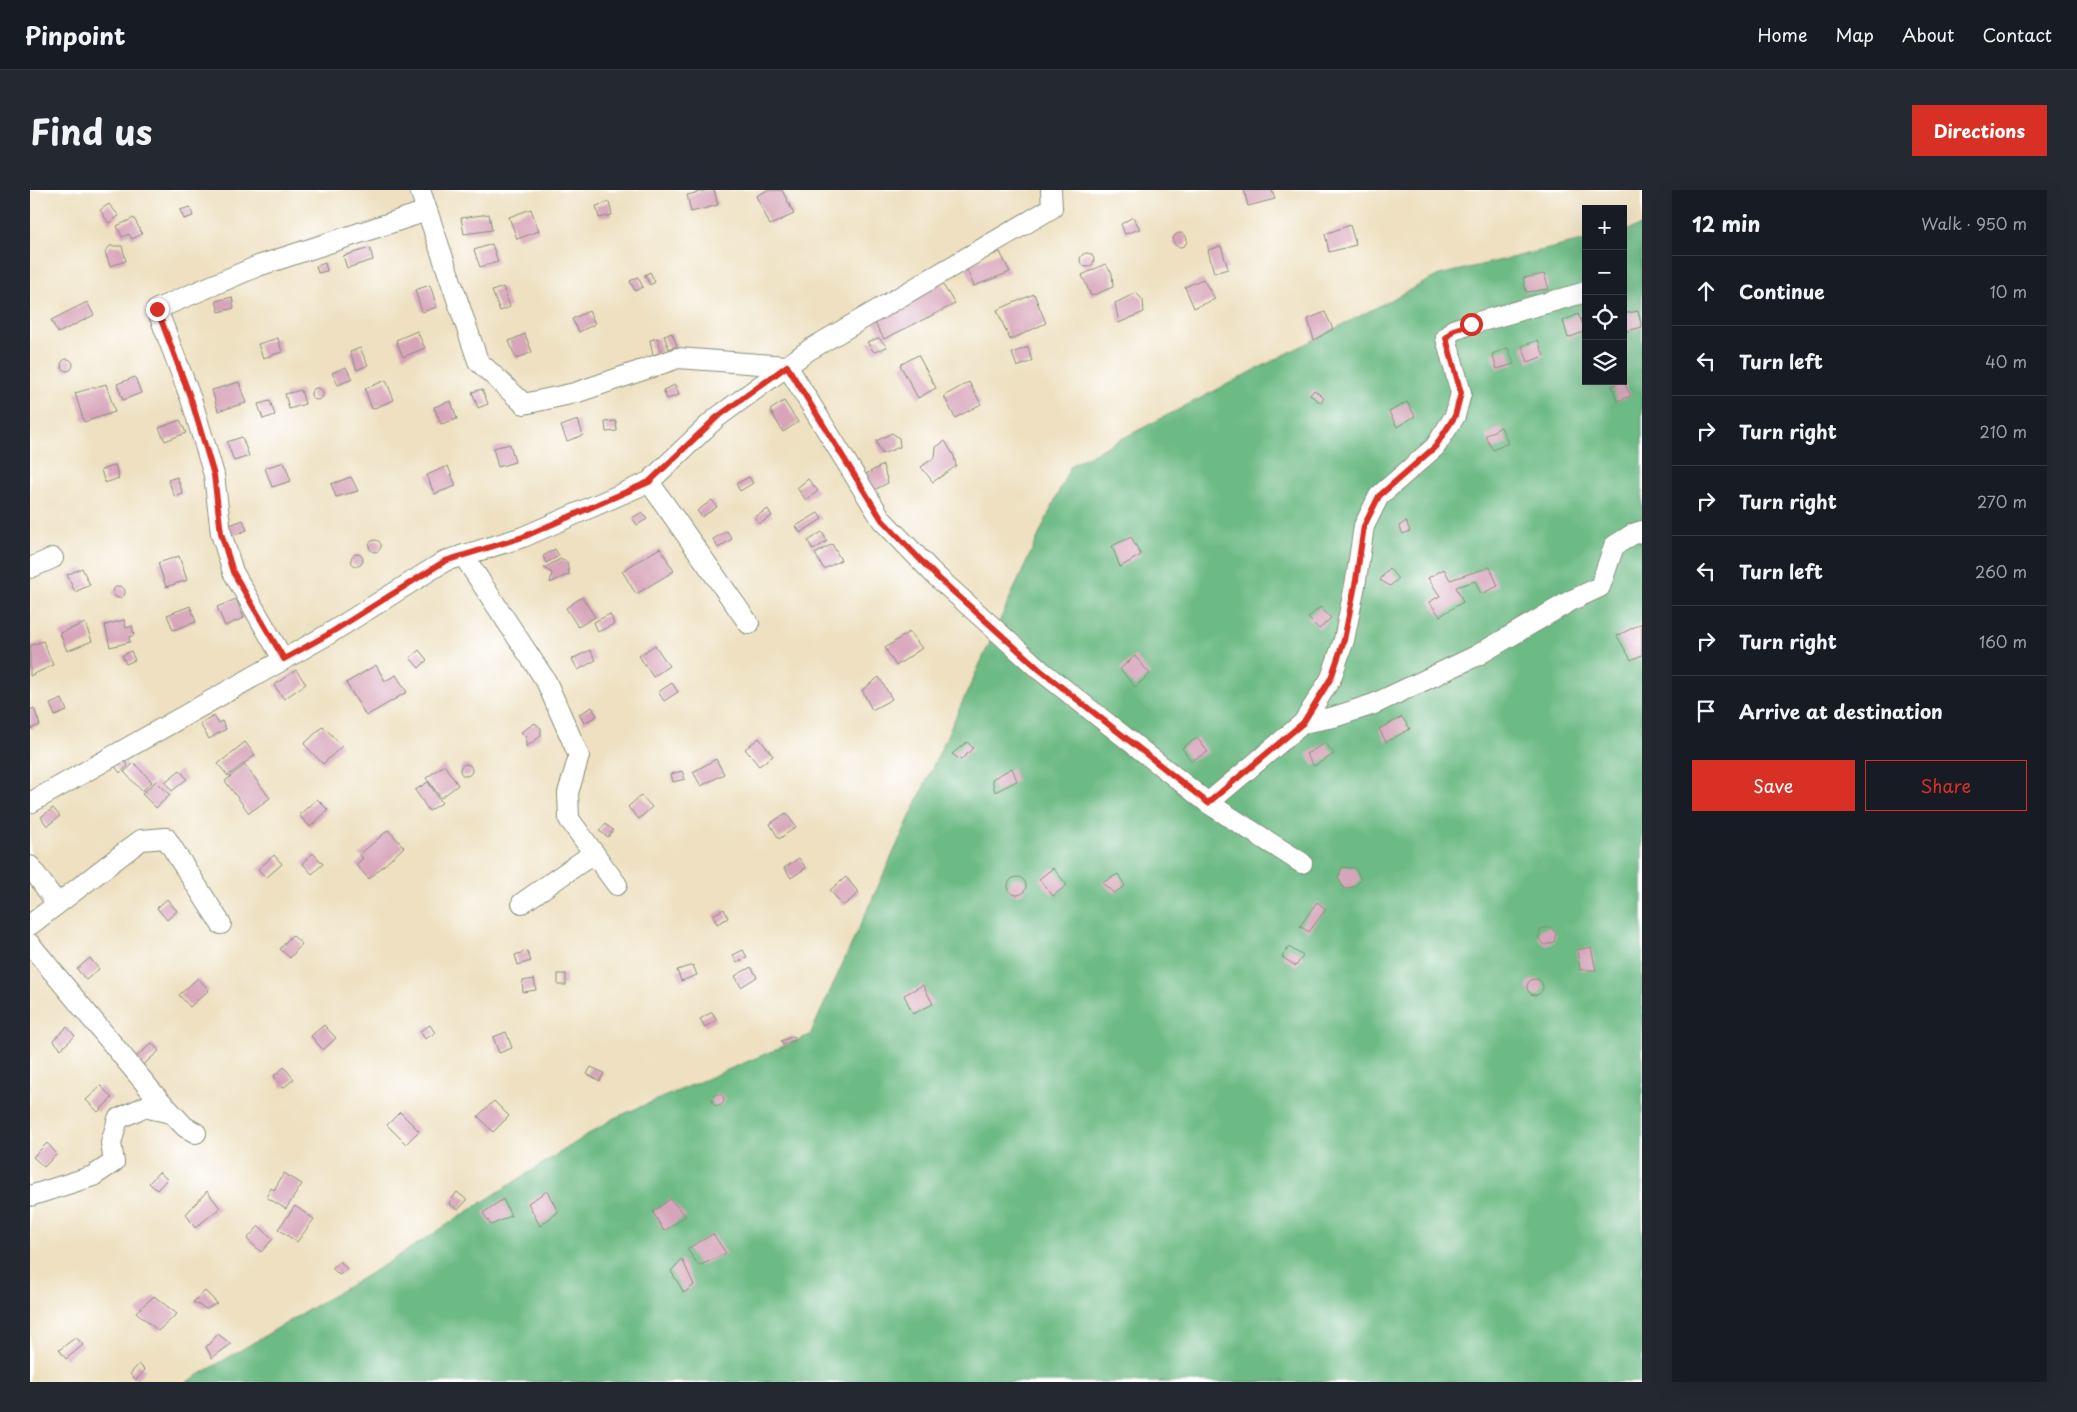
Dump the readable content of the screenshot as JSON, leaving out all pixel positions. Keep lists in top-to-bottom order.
{
  "page": {
    "header": "Pinpoint",
    "nav": [
      "Home",
      "Map",
      "About",
      "Contact"
    ],
    "title": "Find us",
    "buttons": [
      "Directions",
      ["Save", "Share"]
    ],
    "heading": ["12 min", "Walk · 950 m"],
    "map_buttons": ["+", "−"],
    "list": [
      ["Continue", "10 m"],
      ["Turn left", "40 m"],
      ["Turn right", "210 m"],
      ["Turn right", "270 m"],
      ["Turn left", "260 m"],
      ["Turn right", "160 m"],
      "Arrive at destination"
    ]
  }
}
